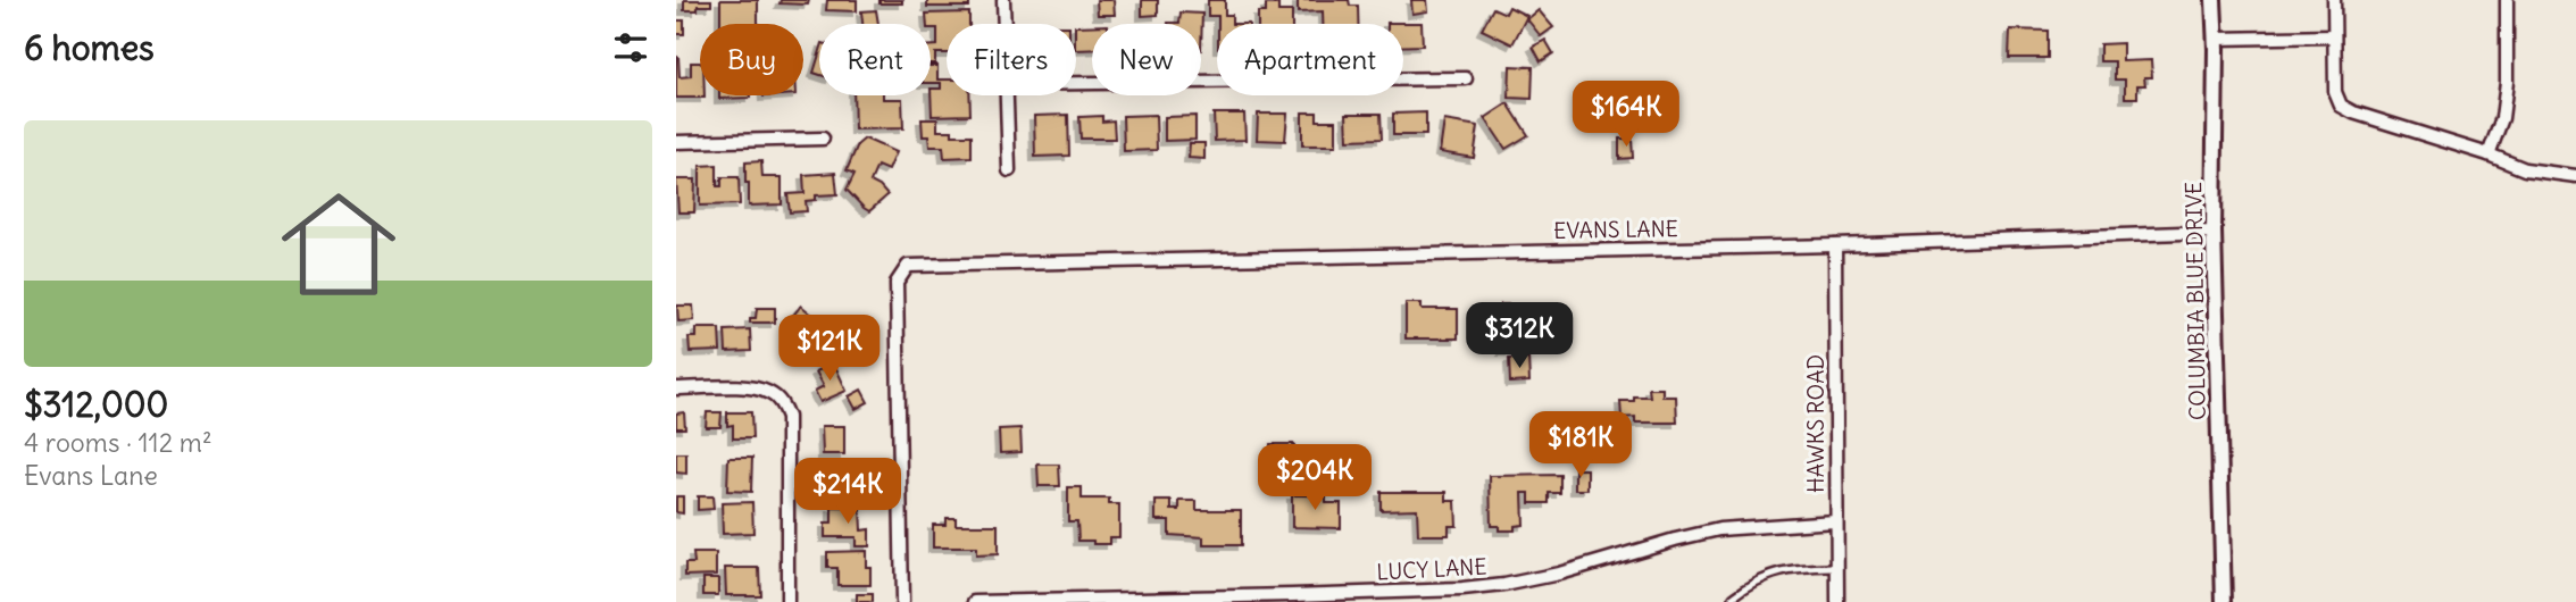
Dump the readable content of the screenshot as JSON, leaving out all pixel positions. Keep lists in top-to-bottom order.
{
  "streets": {
    "street": [
      "EVANS LANE",
      "COLUMBIA BLUE DRIVE",
      "HAWKS ROAD",
      "LUCY LANE"
    ]
  },
  "crossings": [
    ["EVANS LANE", "COLUMBIA BLUE DRIVE"],
    ["EVANS LANE", "HAWKS ROAD"],
    ["HAWKS ROAD", "LUCY LANE"]
  ],
  "page": {
    "heading": "6 homes",
    "chip": [
      "Buy",
      "Rent",
      "Filters",
      "New",
      "Apartment"
    ],
    "price": [
      "$164K",
      "$312K",
      "$121K",
      "$181K",
      "$204K",
      "$214K"
    ],
    "list": [
      {
        "name": "$312,000",
        "note": "4 rooms · 112 m² · Evans Lane"
      }
    ]
  }
}
